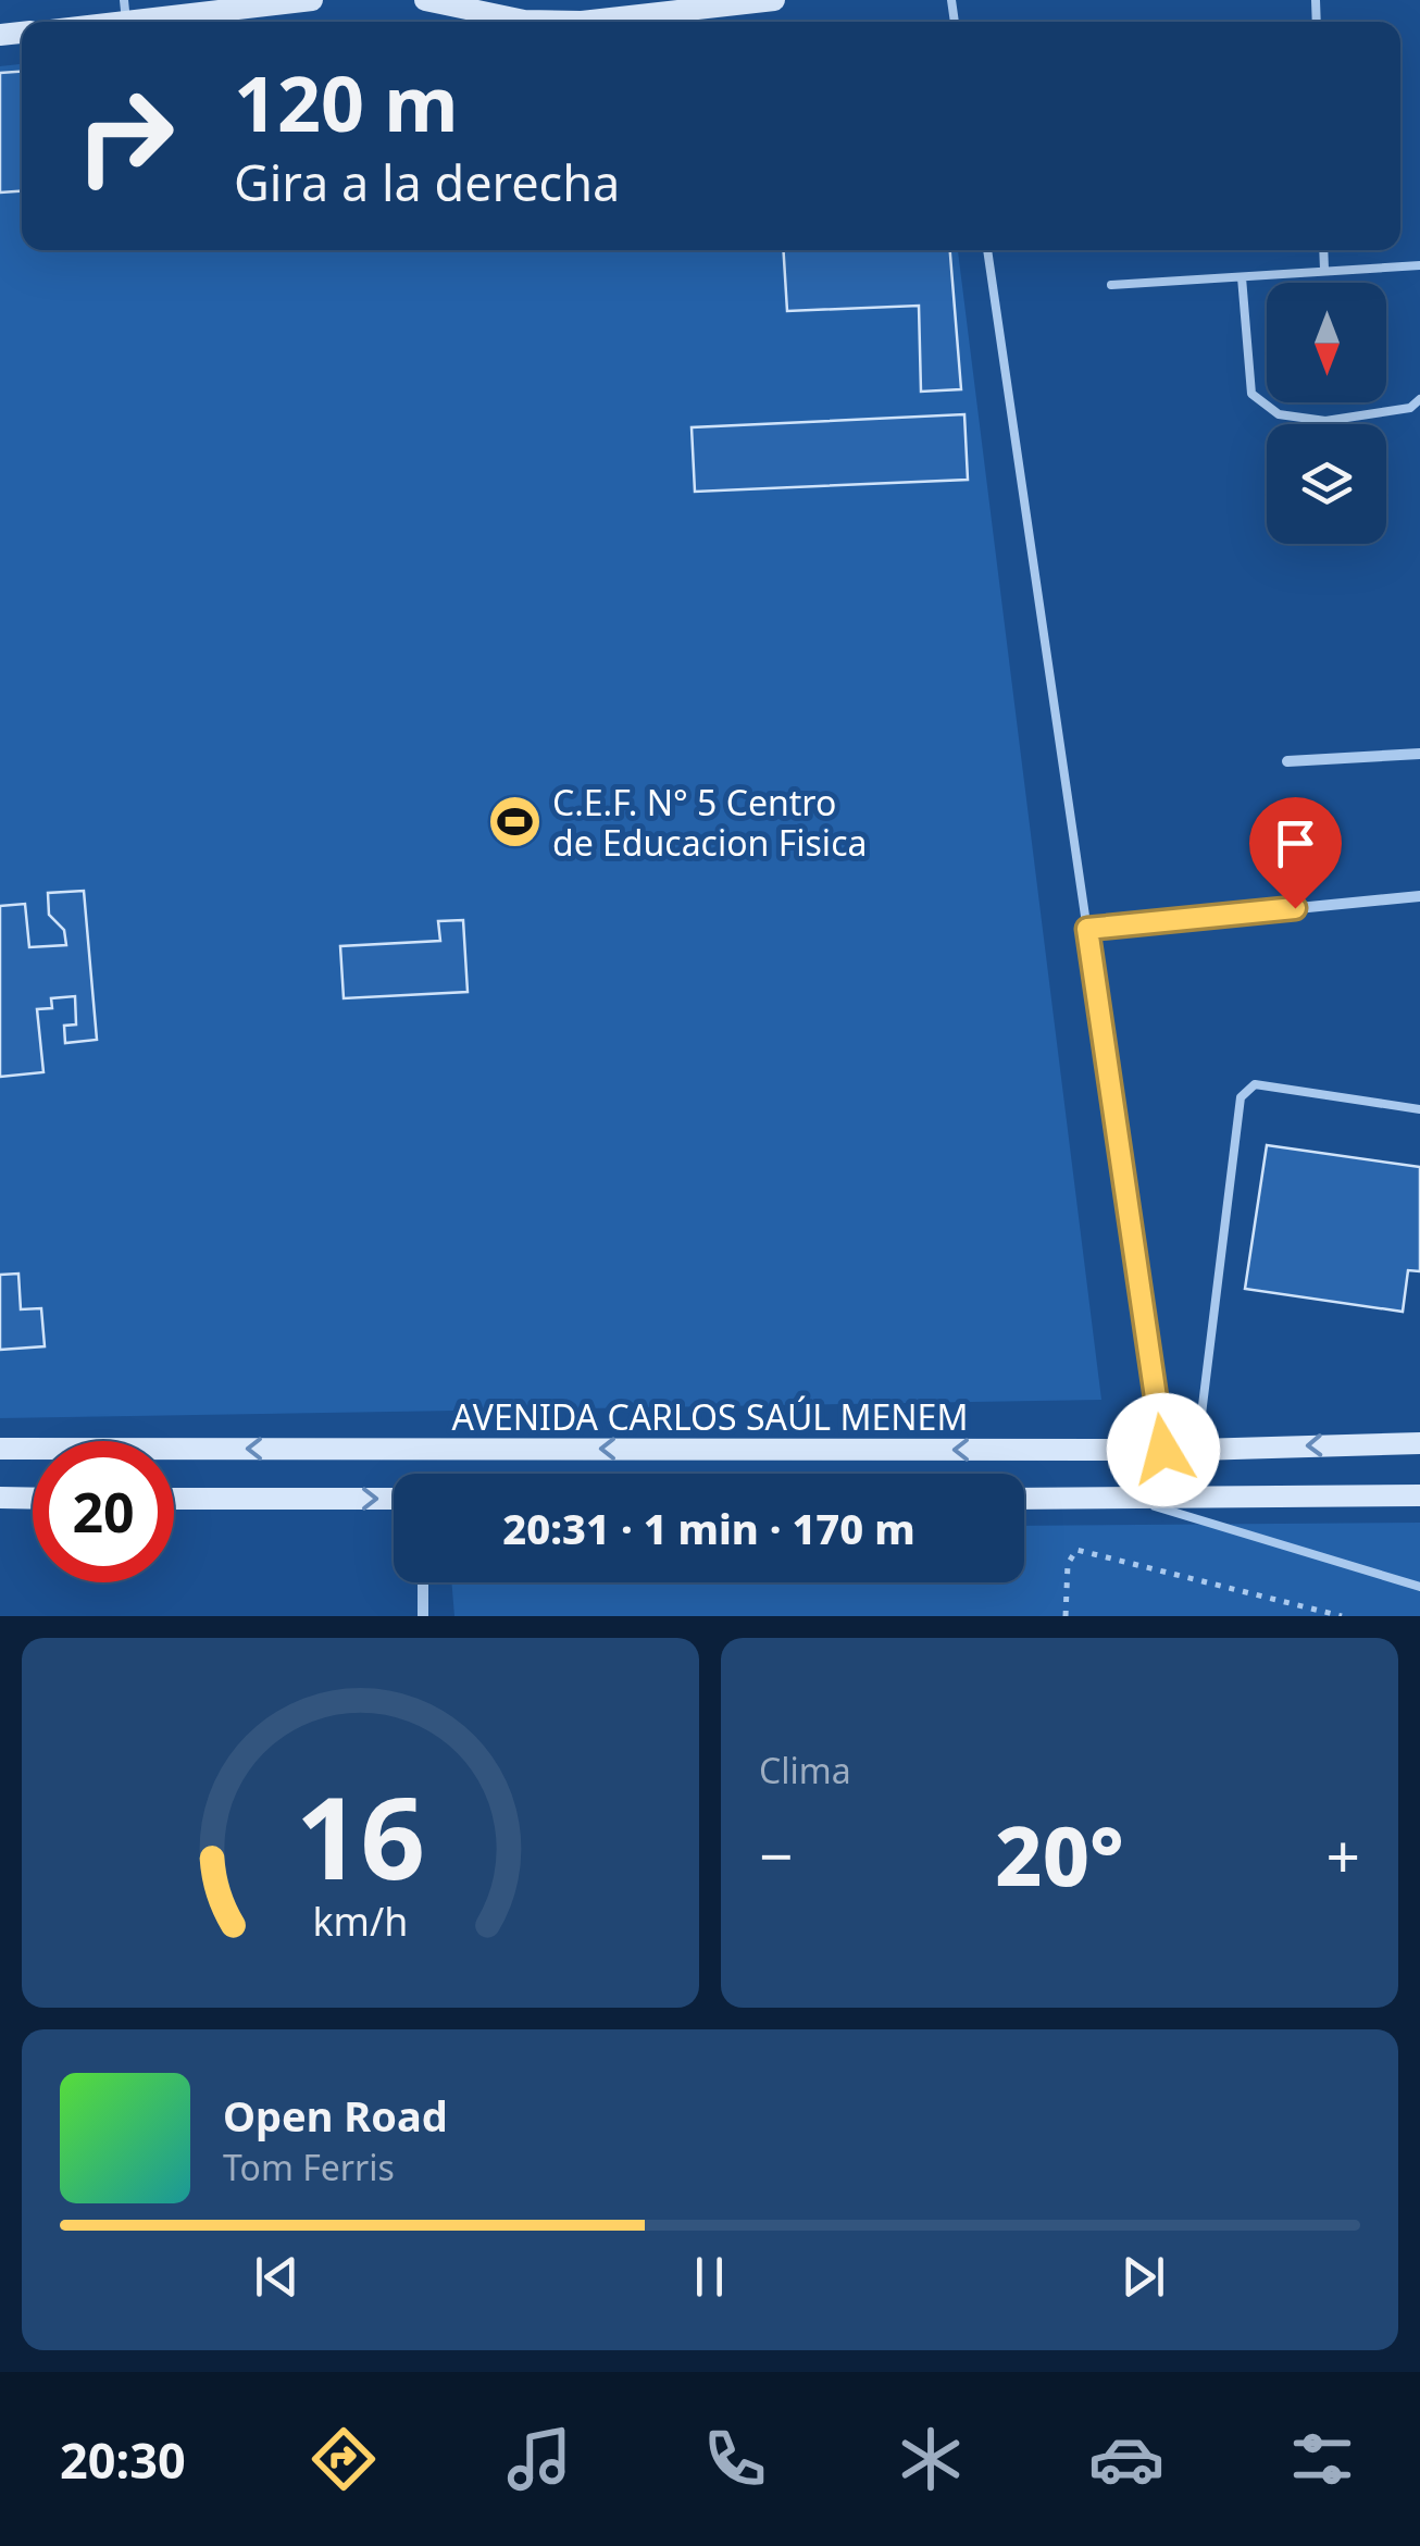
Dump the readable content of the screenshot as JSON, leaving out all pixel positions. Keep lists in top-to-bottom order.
{
  "streets": {
    "street": ["AVENIDA CARLOS SAÚL MENEM"]
  },
  "places": {
    "sports": ["C.E.F. N° 5 Centro de Educacion Fisica"]
  },
  "north": "bottom",
  "page": {
    "turn": ["120 m", "Gira a la derecha"],
    "limit": "20",
    "trip": "20:31 · 1 min · 170 m",
    "tile": "Clima",
    "heat": ["−", "20°", "+"],
    "song": ["Open Road", "Tom Ferris"],
    "tabs": "20:30",
    "gauge": ["16", "km/h"]
  }
}
